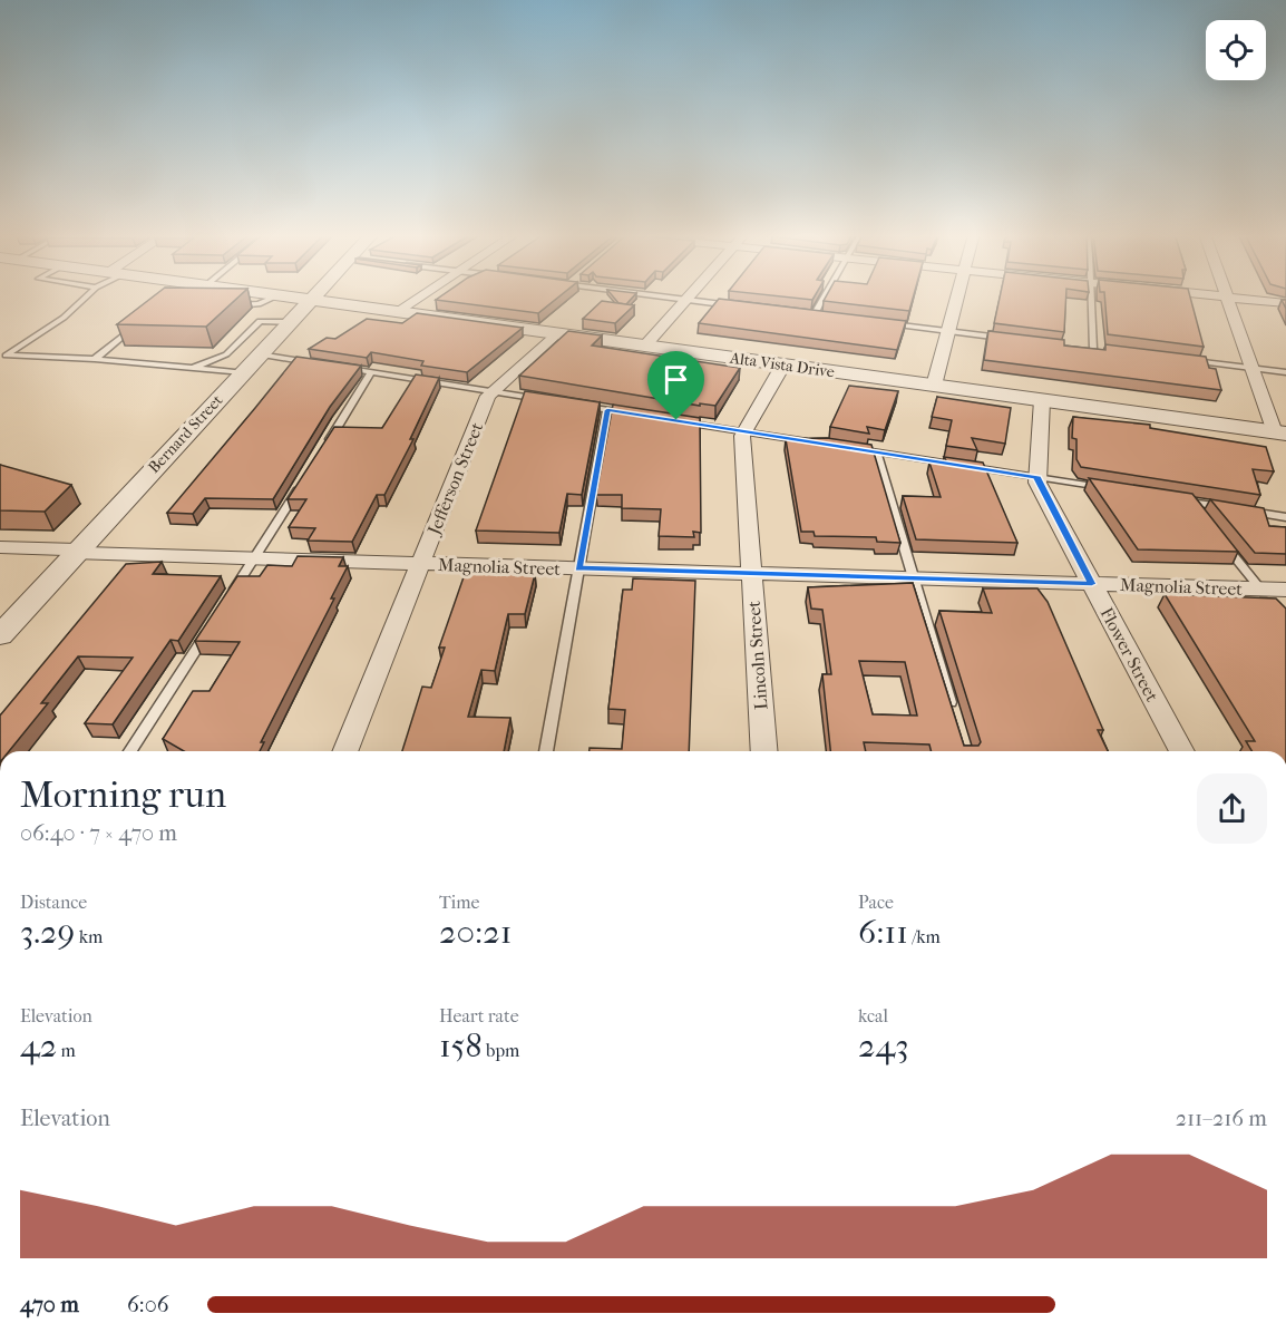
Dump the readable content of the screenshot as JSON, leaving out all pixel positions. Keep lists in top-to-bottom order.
{
  "streets": {
    "street": [
      "Alta Vista Drive",
      "Bernard Street",
      "Jefferson Street",
      "Magnolia Street",
      "Flower Street",
      "Lincoln Street"
    ]
  },
  "crossings": [
    ["Alta Vista Drive", "Bernard Street"],
    ["Alta Vista Drive", "Jefferson Street"],
    ["Alta Vista Drive", "Flower Street"],
    ["Alta Vista Drive", "Lincoln Street"],
    ["Bernard Street", "Magnolia Street"],
    ["Jefferson Street", "Magnolia Street"],
    ["Magnolia Street", "Flower Street"],
    ["Magnolia Street", "Lincoln Street"]
  ],
  "page": {
    "heading": ["Morning run", "06:40 · 7 × 470 m"],
    "stats": [
      ["Distance", "3.29 km"],
      ["Time", "20:21"],
      ["Pace", "6:11 /km"],
      ["Elevation", "42 m"],
      ["Heart rate", "158 bpm"],
      ["kcal", "243"]
    ],
    "chart": ["Elevation", "211–216 m"],
    "list": [
      {
        "name": "470 m",
        "note": "6:06"
      }
    ]
  }
}
